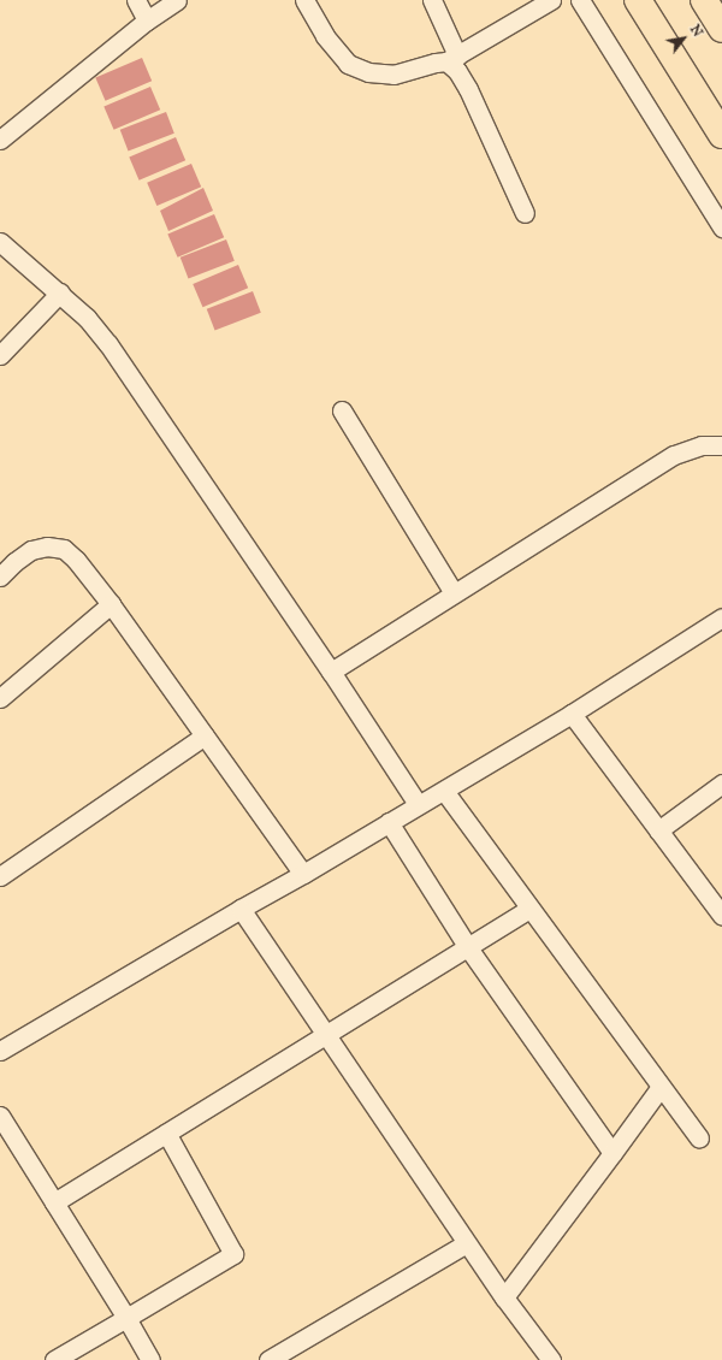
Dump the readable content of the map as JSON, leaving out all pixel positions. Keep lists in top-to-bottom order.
{
  "north": "top right"
}
